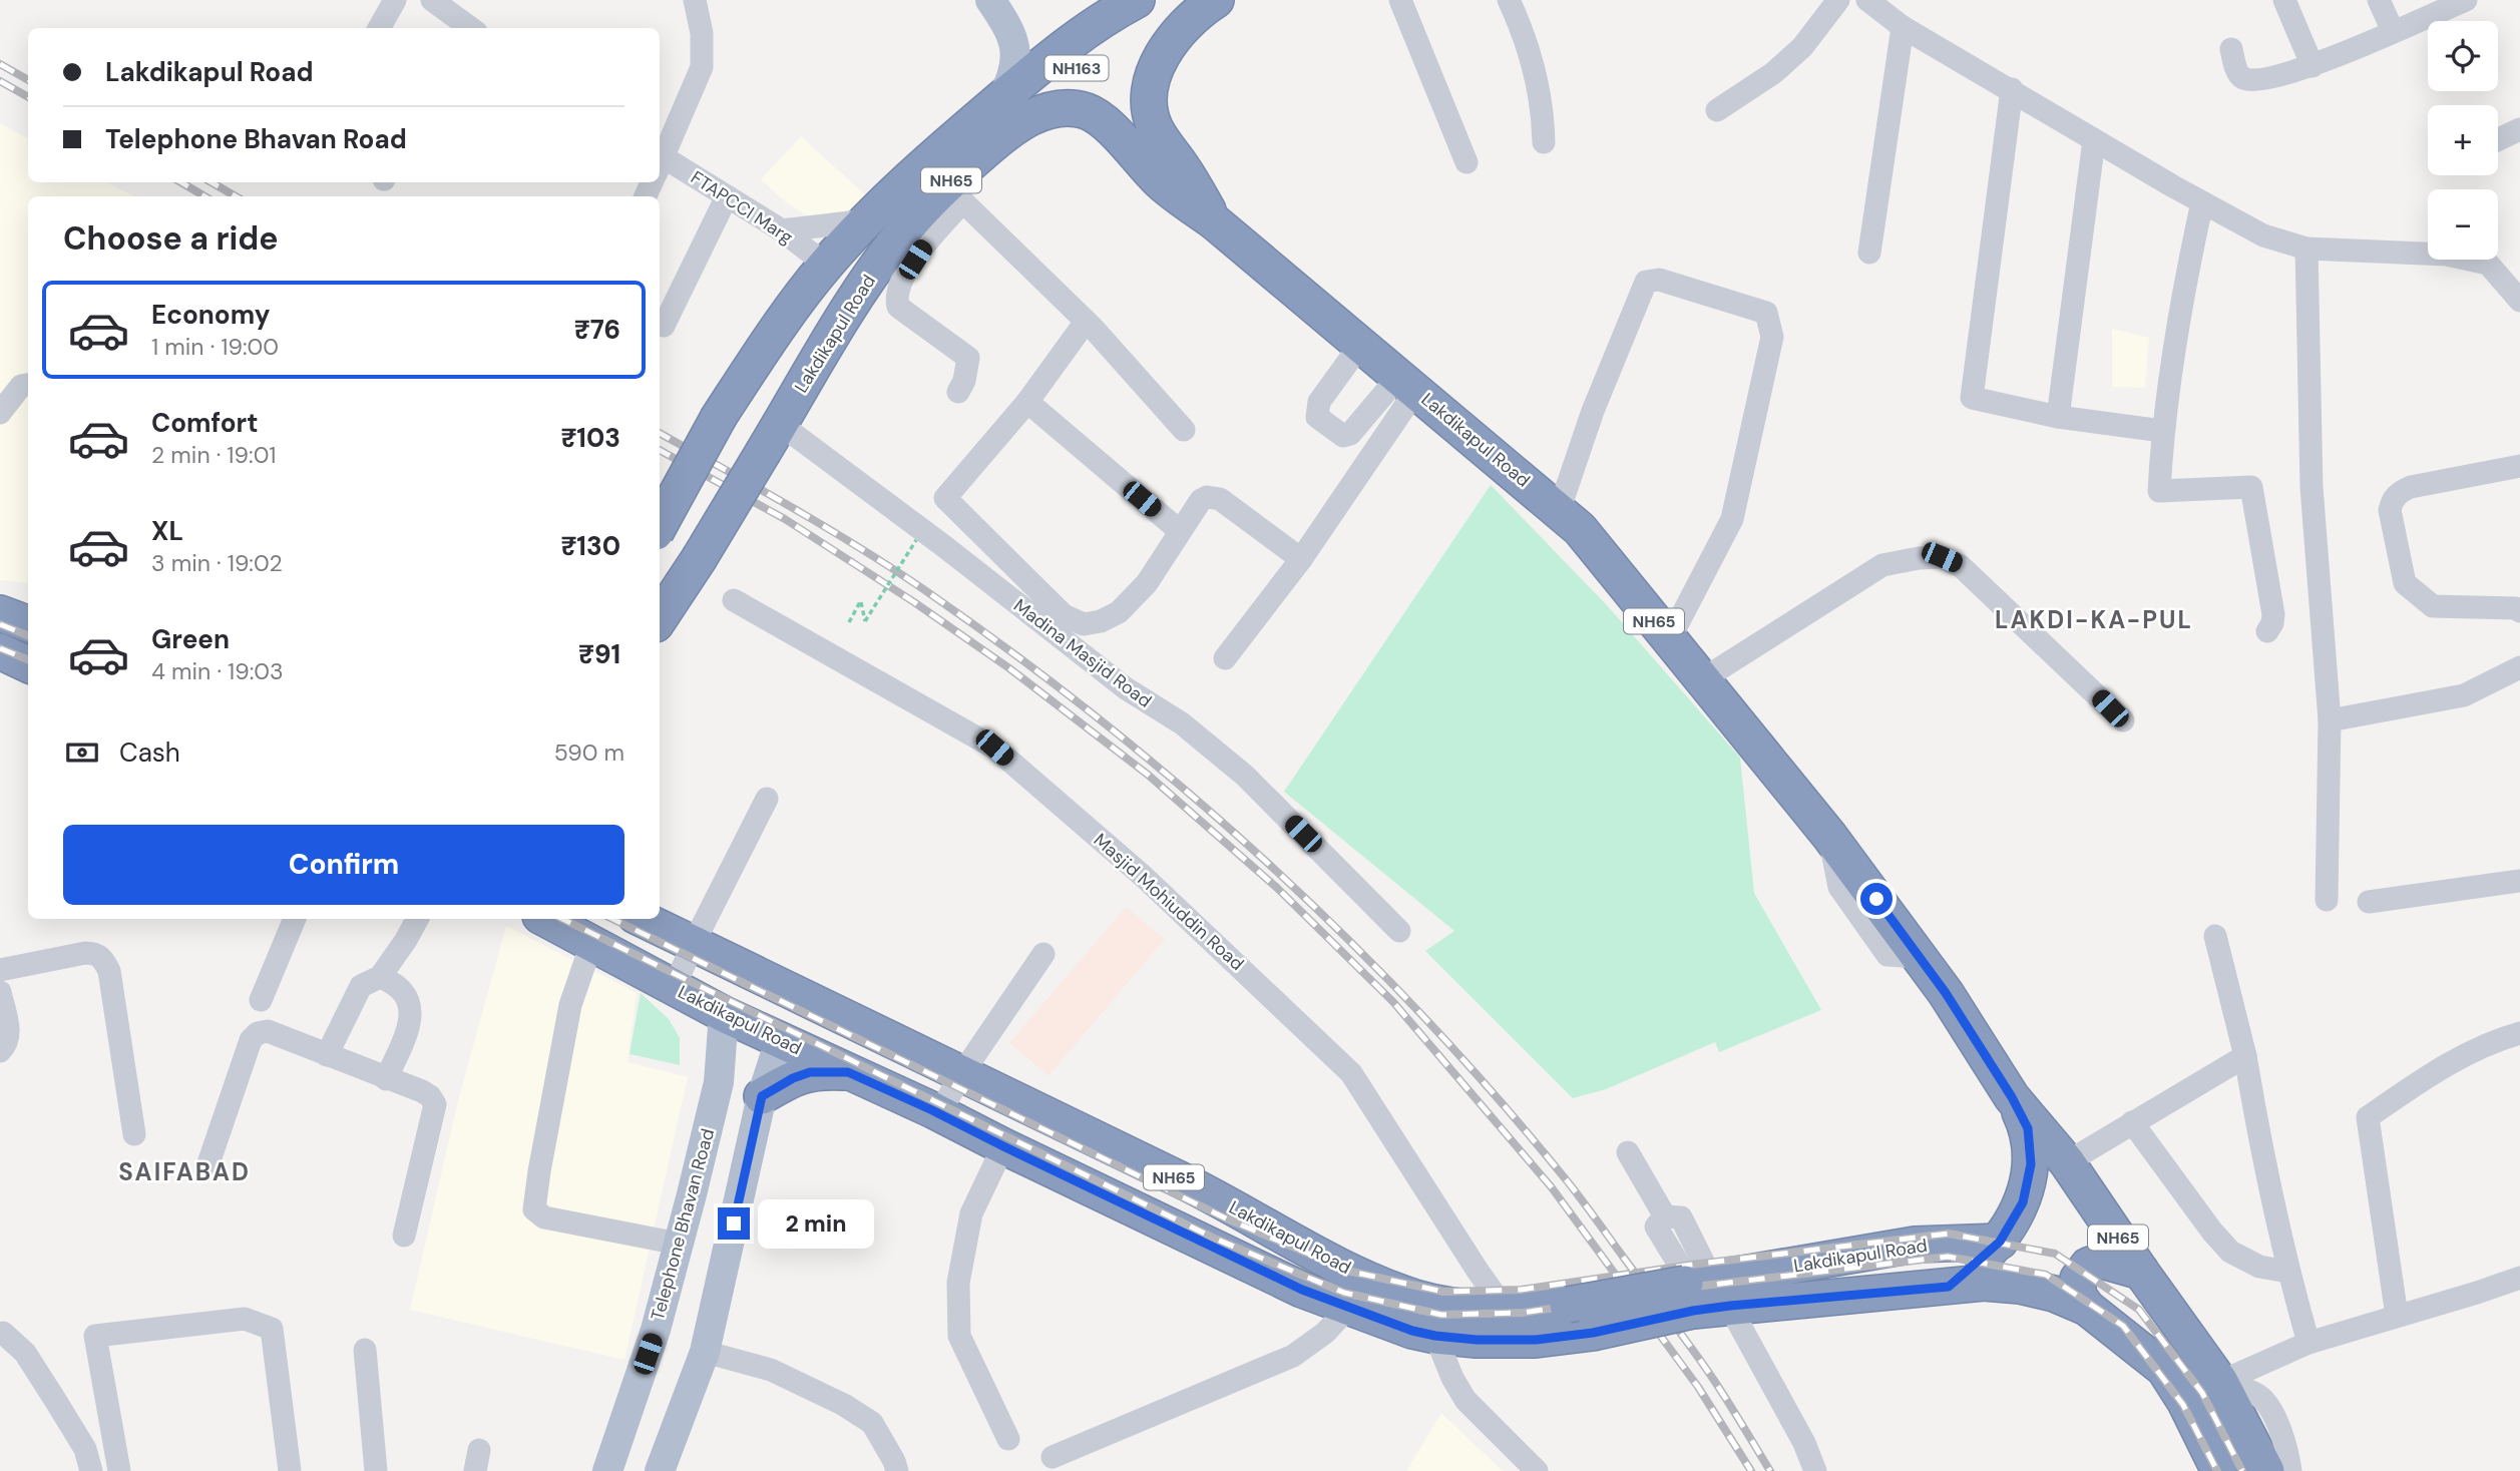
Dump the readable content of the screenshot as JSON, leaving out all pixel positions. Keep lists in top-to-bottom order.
{
  "streets": {
    "highway": ["NH163", "NH65", "Lakdikapul Road"],
    "main road": ["Telephone Bhavan Road"],
    "street": ["FTAPCCI Marg", "Madina Masjid Road", "Masjid Mohiuddin Road"]
  },
  "crossings": [
    ["NH163", "FTAPCCI Marg"],
    ["NH163", "Lakdikapul Road"],
    ["NH65", "Lakdikapul Road"],
    ["Lakdikapul Road", "Madina Masjid Road"],
    ["Lakdikapul Road", "Masjid Mohiuddin Road"],
    ["Lakdikapul Road", "Telephone Bhavan Road"]
  ],
  "districts": ["LAKDI-KA-PUL", "SAIFABAD"],
  "page": {
    "map_buttons": ["+", "−"],
    "banner": ["Lakdikapul Road", "Telephone Bhavan Road"],
    "heading": "Choose a ride",
    "list": [
      {
        "name": "Economy",
        "note": "1 min · 19:00",
        "value": "₹76"
      },
      {
        "name": "Comfort",
        "note": "2 min · 19:01",
        "value": "₹103"
      },
      {
        "name": "XL",
        "note": "3 min · 19:02",
        "value": "₹130"
      },
      {
        "name": "Green",
        "note": "4 min · 19:03",
        "value": "₹91"
      }
    ],
    "pay": ["Cash", "590 m"],
    "buttons": "Confirm",
    "bubble": "2 min"
  }
}
